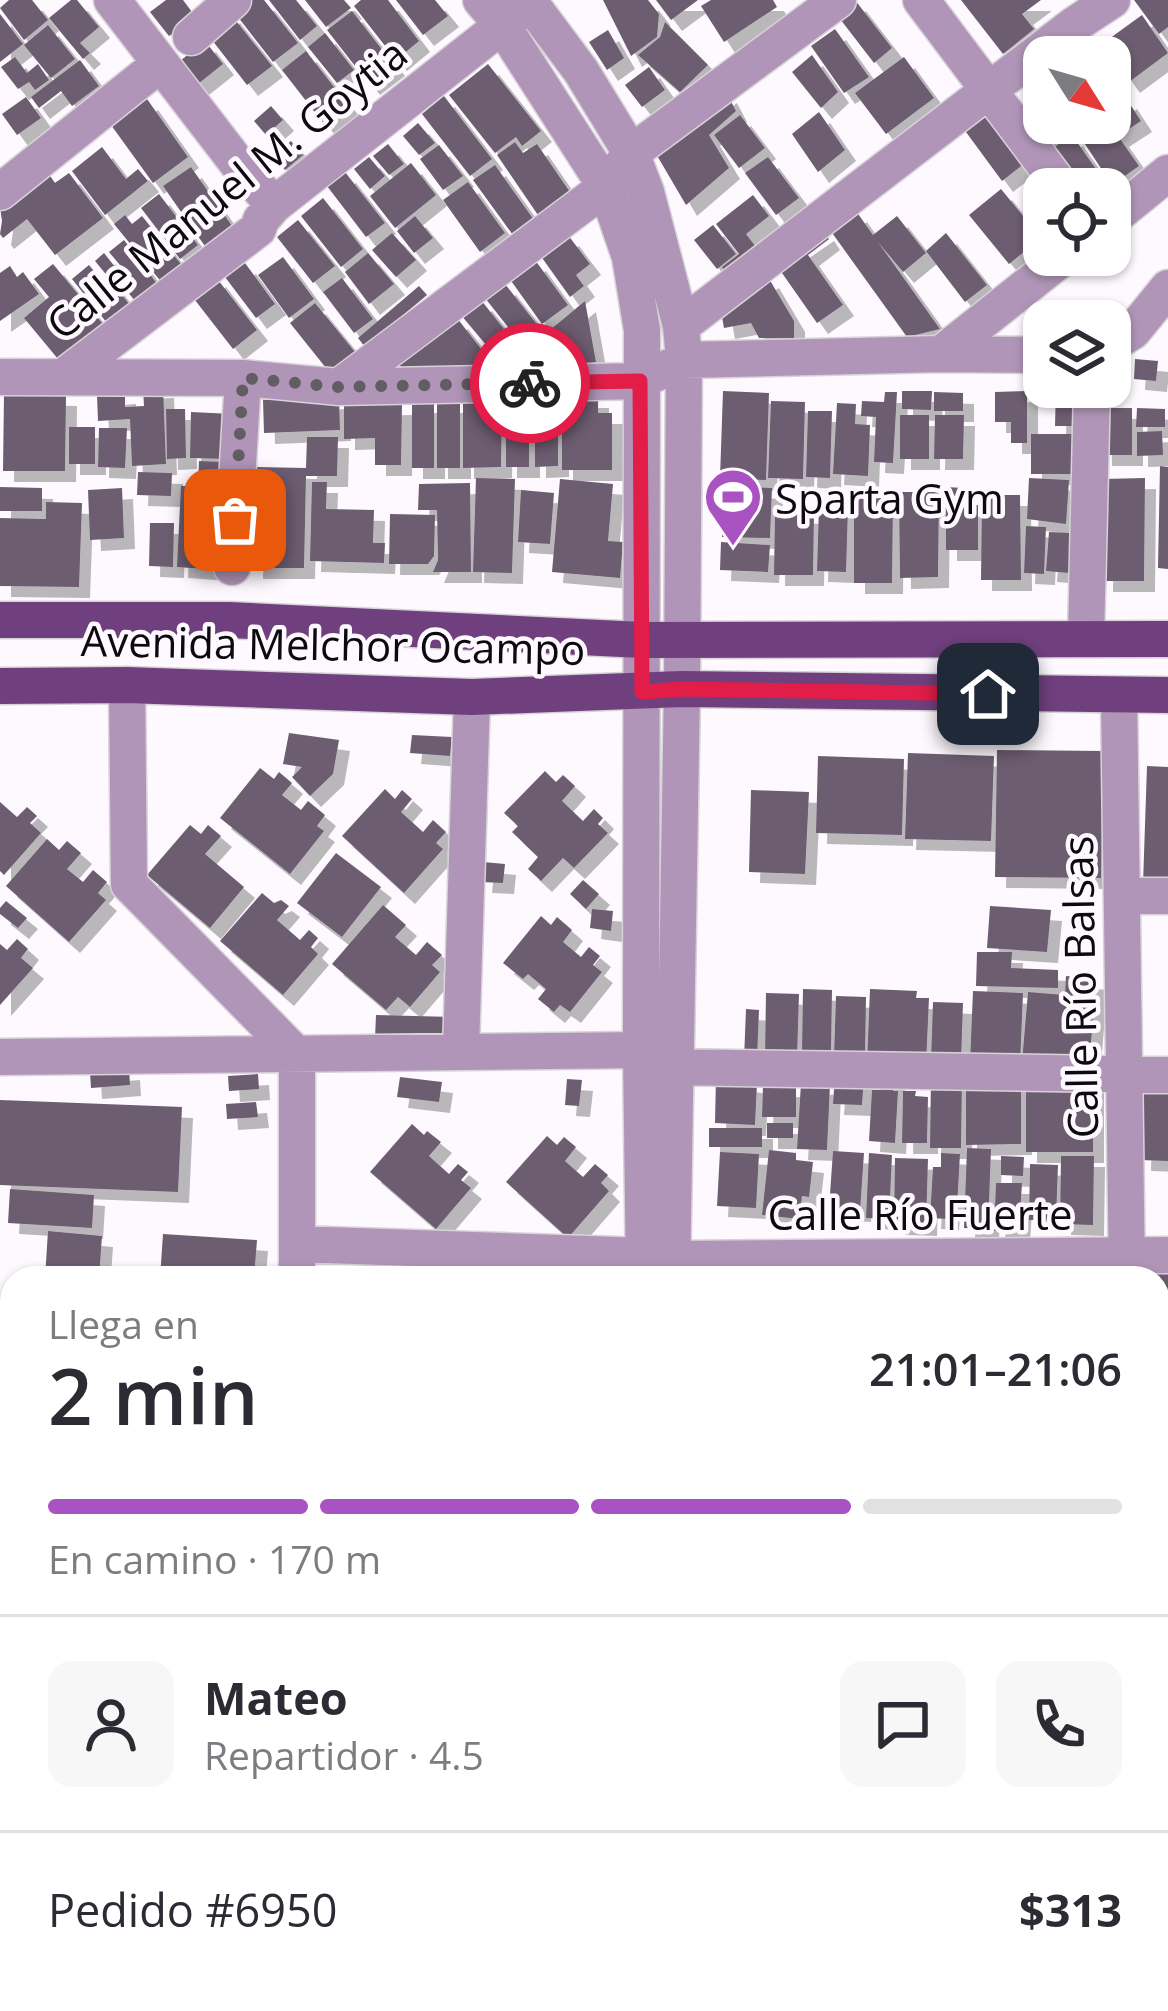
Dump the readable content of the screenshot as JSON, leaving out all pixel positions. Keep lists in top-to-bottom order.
{
  "streets": {
    "main road": ["Avenida Melchor Ocampo"],
    "street": ["Calle Manuel M. Goytia", "Calle Río Balsas", "Calle Río Fuerte"]
  },
  "crossings": [
    ["Avenida Melchor Ocampo", "Calle Río Balsas"]
  ],
  "places": {
    "sports": ["Sparta Gym"]
  },
  "north": "bottom right",
  "page": {
    "heading": ["2 min", "Llega en", "21:01–21:06"],
    "panel": [
      "Mateo",
      "Repartidor · 4.5",
      "Pedido #6950",
      "$313"
    ],
    "bar": "En camino · 170 m"
  }
}
